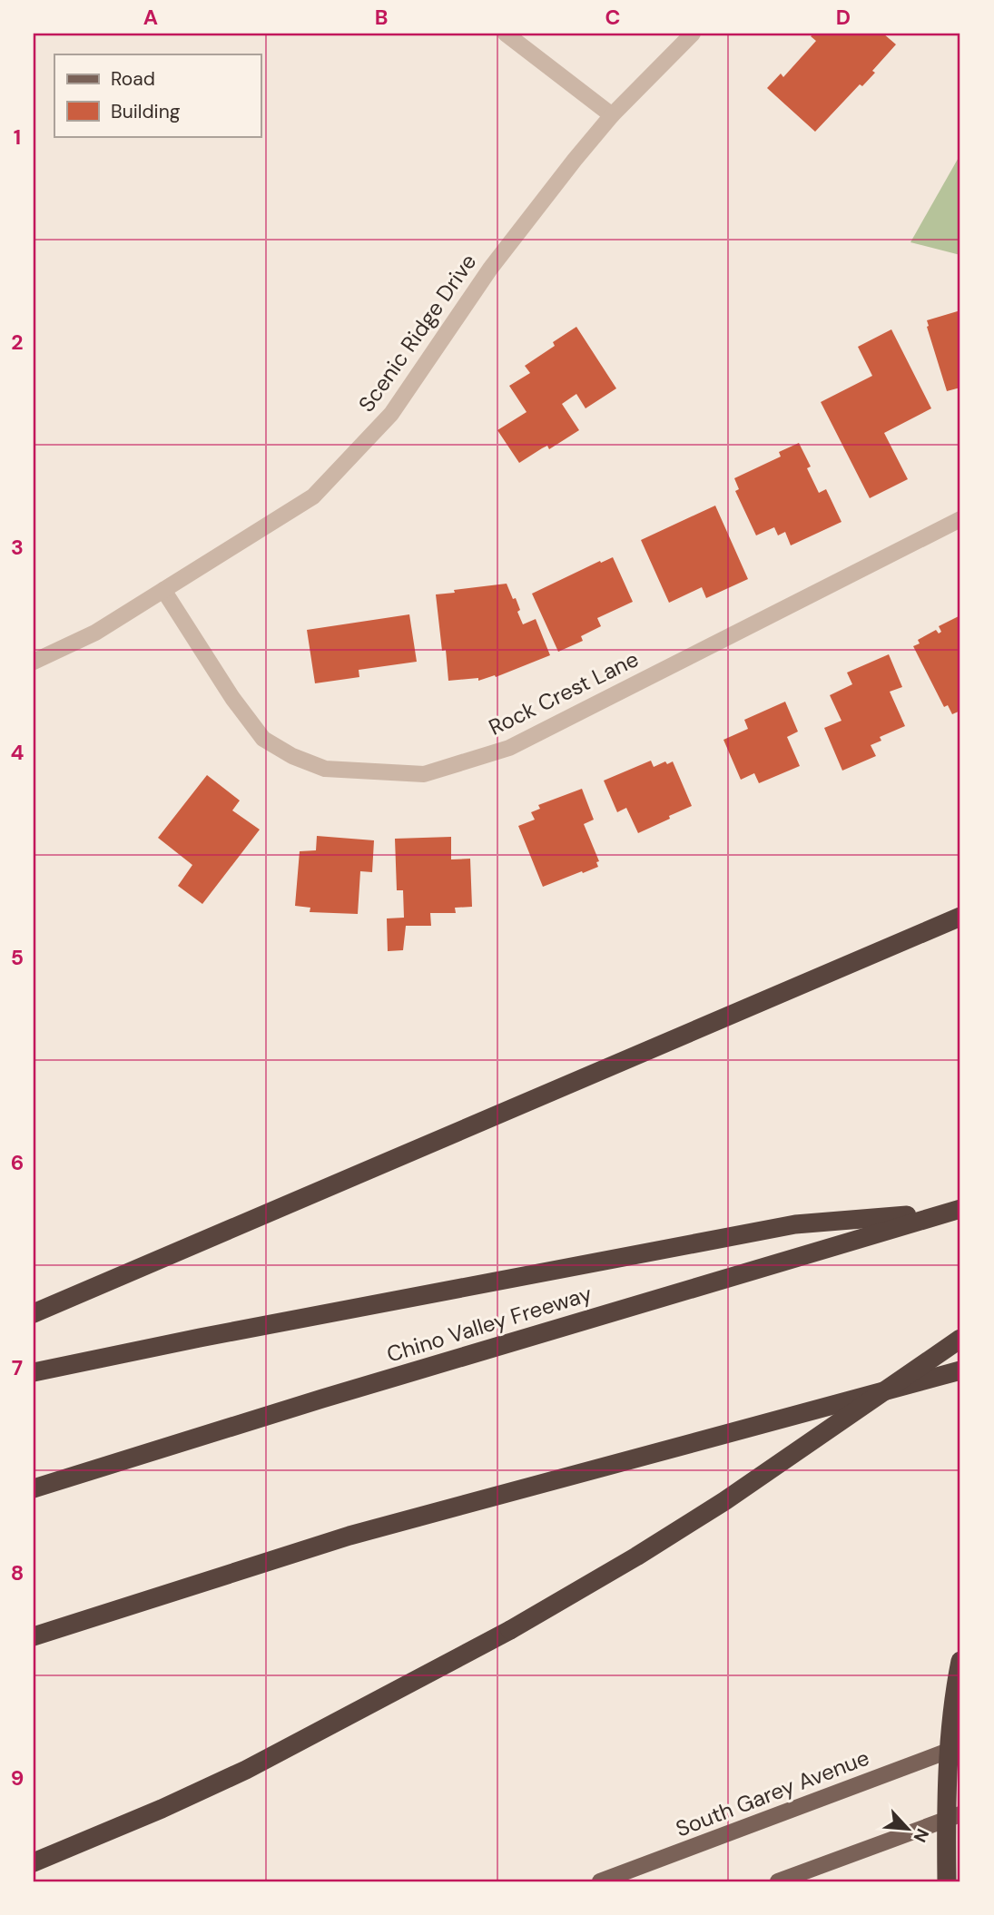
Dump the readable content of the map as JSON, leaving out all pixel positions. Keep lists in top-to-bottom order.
{
  "streets": {
    "highway": ["Chino Valley Freeway"],
    "main road": ["South Garey Avenue"],
    "street": ["Scenic Ridge Drive", "Rock Crest Lane"]
  },
  "crossings": [
    ["Scenic Ridge Drive", "Rock Crest Lane"]
  ],
  "legend": ["Road", "Building"],
  "north": "bottom right",
  "grid": {
    "columns": [
      "A",
      "B",
      "C",
      "D"
    ],
    "rows": [
      "1",
      "2",
      "3",
      "4",
      "5",
      "6",
      "7",
      "8",
      "9"
    ]
  }
}
